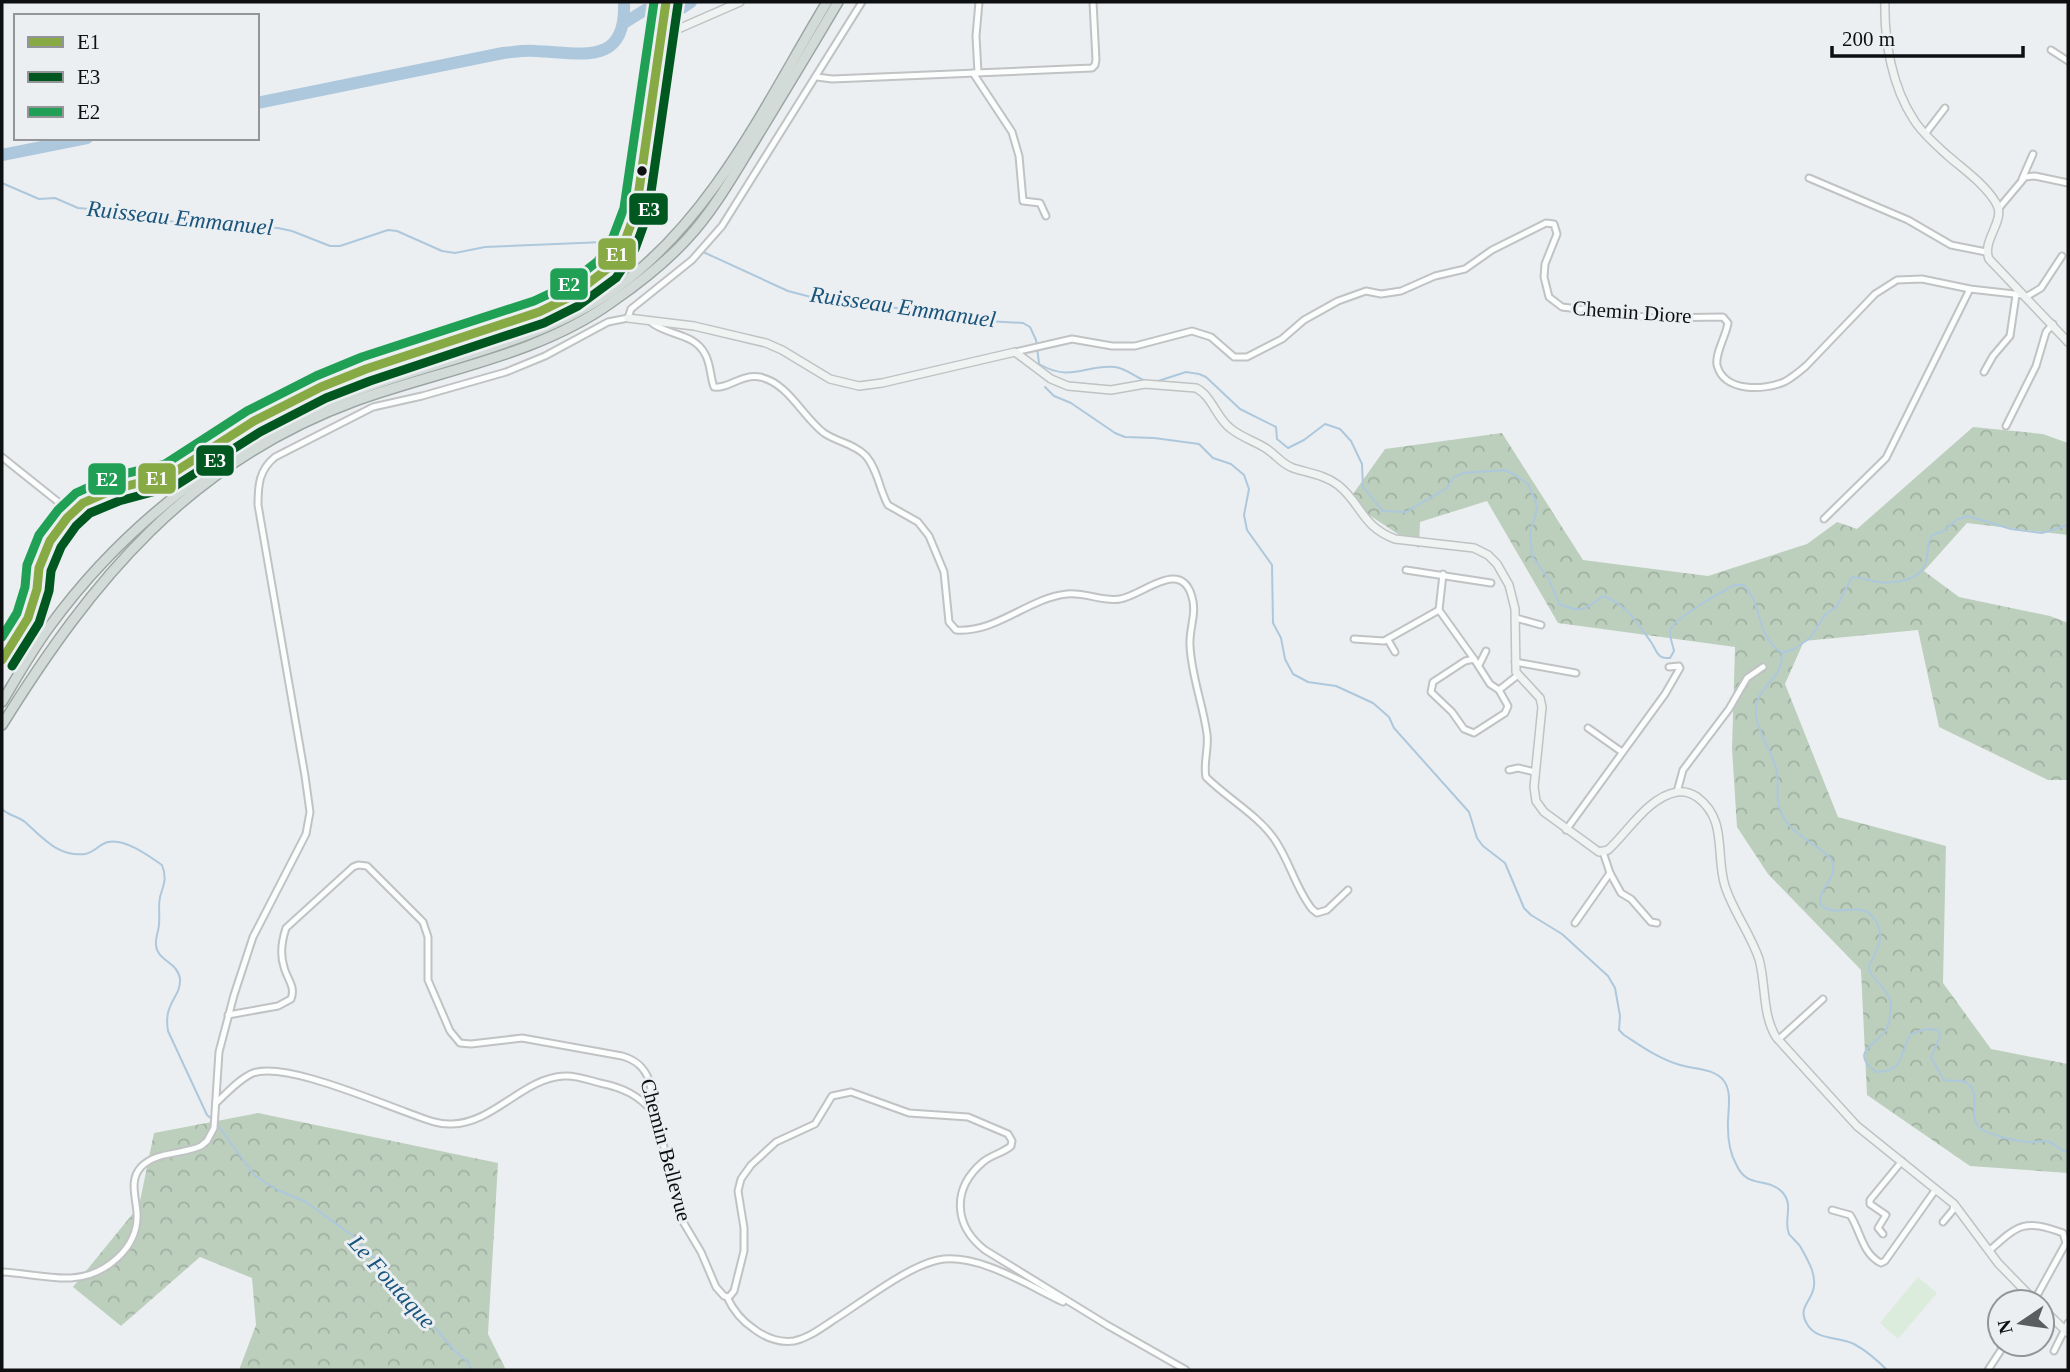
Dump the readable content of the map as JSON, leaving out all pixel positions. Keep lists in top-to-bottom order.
{
  "streets": {
    "street": ["Chemin Diore", "Chemin Bellevue"]
  },
  "water": ["Ruisseau Emmanuel", "Le Foutaque"],
  "lines": ["transit line E1", "transit line E2", "transit line E3"],
  "legend": ["E1", "E3", "E2"],
  "scale_bar": "200 m",
  "north": "left"
}
